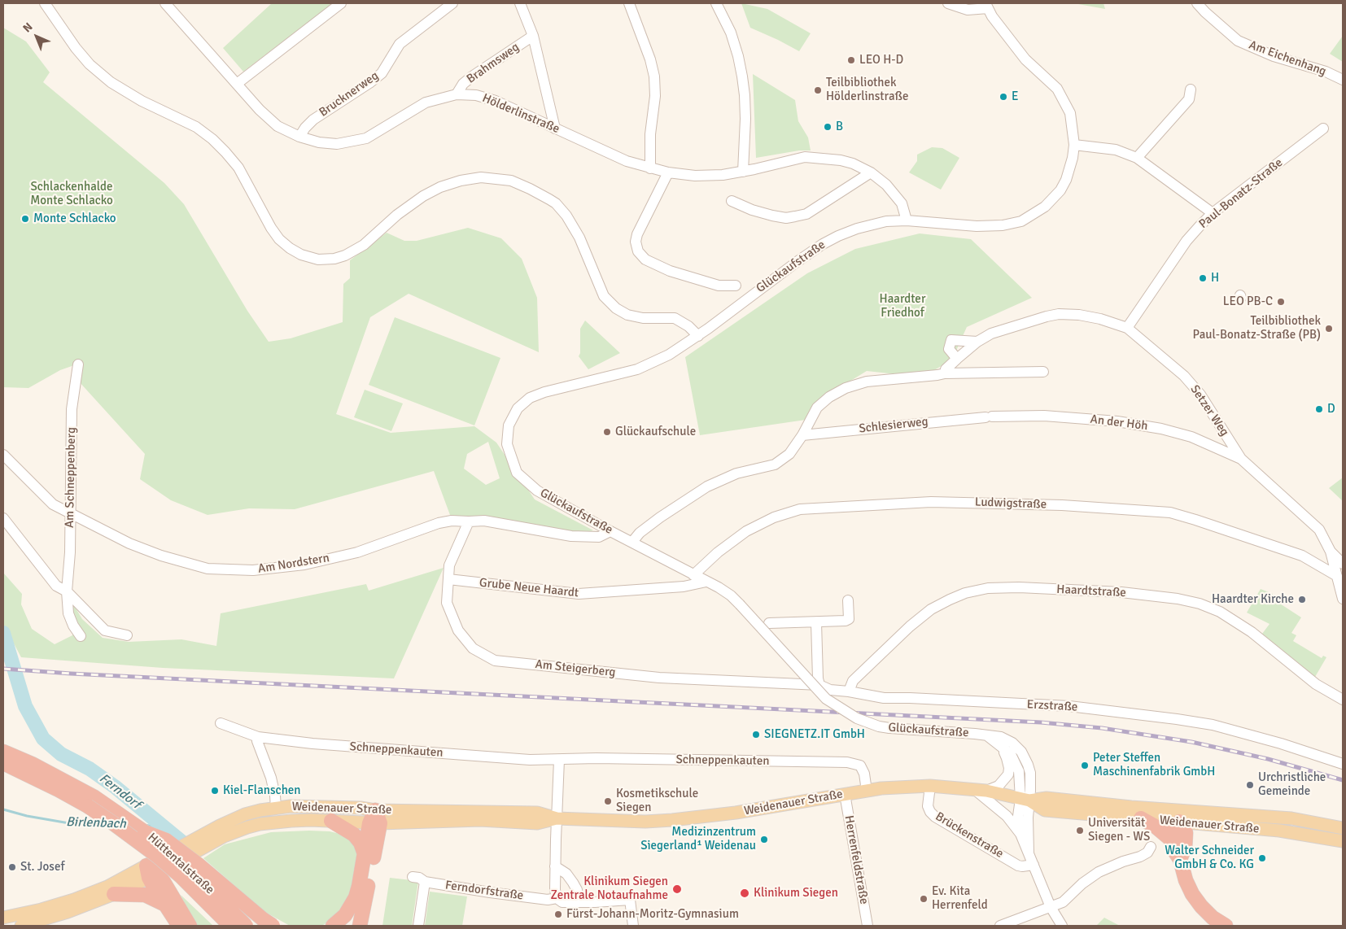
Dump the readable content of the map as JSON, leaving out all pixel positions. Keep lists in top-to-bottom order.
{
  "streets": {
    "highway": ["Hüttentalstraße"],
    "main road": ["Weidenauer Straße"],
    "street": [
      "Am Eichenhang",
      "Brahmsweg",
      "Brucknerweg",
      "Hölderlinstraße",
      "Paul-Bonatz-Straße",
      "Glückaufstraße",
      "Setzer Weg",
      "An der Höh",
      "Schlesierweg",
      "Am Schneppenberg",
      "Ludwigstraße",
      "Am Nordstern",
      "Grube Neue Haardt",
      "Haardtstraße",
      "Am Steigerberg",
      "Erzstraße",
      "Schneppenkauten",
      "Brückenstraße",
      "Herrenfeldstraße",
      "Ferndorfstraße"
    ]
  },
  "crossings": [
    ["Brahmsweg", "Hölderlinstraße"],
    ["Brucknerweg", "Hölderlinstraße"],
    ["Hölderlinstraße", "Glückaufstraße"],
    ["Paul-Bonatz-Straße", "Setzer Weg"],
    ["Glückaufstraße", "Ludwigstraße"],
    ["Glückaufstraße", "Am Nordstern"],
    ["Glückaufstraße", "Grube Neue Haardt"],
    ["Glückaufstraße", "Weidenauer Straße"],
    ["Setzer Weg", "An der Höh"],
    ["Setzer Weg", "Ludwigstraße"],
    ["An der Höh", "Schlesierweg"],
    ["Am Schneppenberg", "Am Nordstern"],
    ["Am Nordstern", "Am Steigerberg"],
    ["Grube Neue Haardt", "Am Steigerberg"],
    ["Haardtstraße", "Erzstraße"],
    ["Am Steigerberg", "Erzstraße"],
    ["Schneppenkauten", "Weidenauer Straße"],
    ["Weidenauer Straße", "Brückenstraße"],
    ["Weidenauer Straße", "Herrenfeldstraße"]
  ],
  "water": ["Ferndorf", "Birlenbach"],
  "parks": ["Schlackenhalde Monte Schlacko", "Haardter Friedhof"],
  "places": [
    "LEO H-D",
    "Teilbibliothek Hölderlinstraße",
    "E",
    "B",
    "Monte Schlacko",
    "H",
    "LEO PB-C",
    "Teilbibliothek Paul-Bonatz-Straße (PB)",
    "D",
    "Glückaufschule",
    "Haardter Kirche",
    "SIEGNETZ.IT GmbH",
    "Peter Steffen Maschinenfabrik GmbH",
    "Urchristliche Gemeinde",
    "Kiel-Flanschen",
    "Kosmetikschule Siegen",
    "Universität Siegen - WS",
    "Medizinzentrum Siegerland¹ Weidenau",
    "Walter Schneider GmbH & Co. KG",
    "St. Josef",
    "Klinikum Siegen Zentrale Notaufnahme",
    "Klinikum Siegen",
    "Ev. Kita Herrenfeld",
    "Fürst-Johann-Moritz-Gymnasium"
  ],
  "north": "top left"
}
